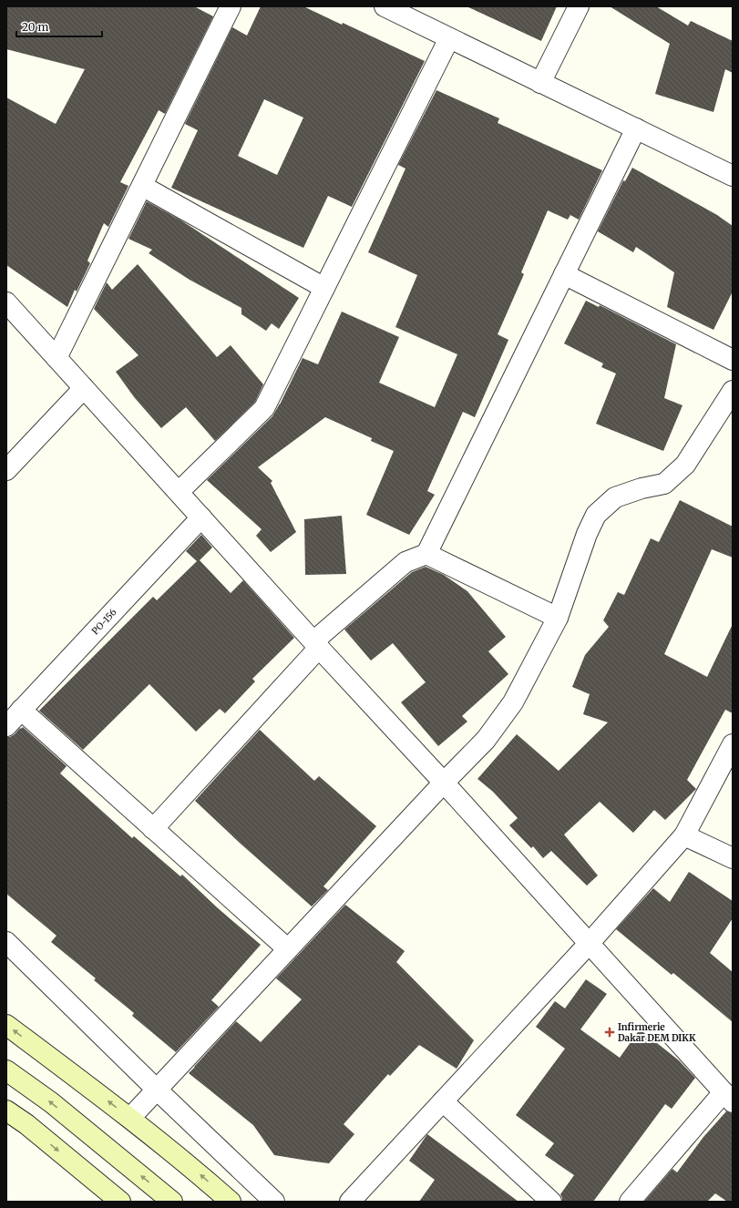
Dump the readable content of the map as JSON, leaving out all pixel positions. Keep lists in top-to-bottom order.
{
  "streets": {
    "street": ["PO-156"]
  },
  "places": {
    "health": ["Infirmerie Dakar DEM DIKK"]
  },
  "scale_bar": "20 m"
}
